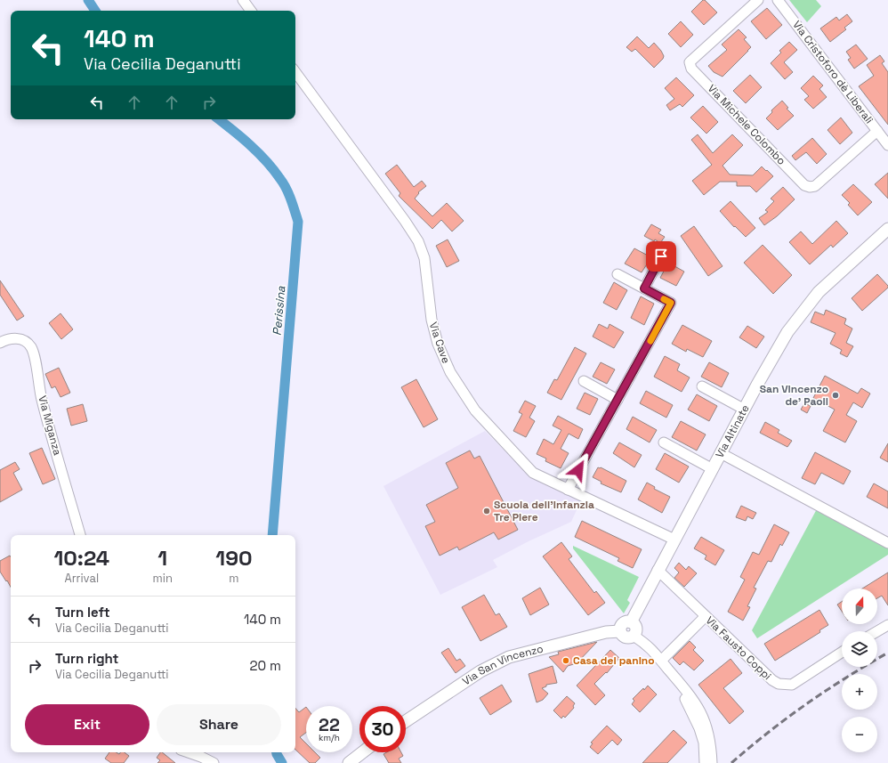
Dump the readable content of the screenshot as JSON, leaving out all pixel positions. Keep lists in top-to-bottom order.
{
  "streets": {
    "street": [
      "Via Cristoforo dè Liberali",
      "Via Michele Colombo",
      "Via Cave",
      "Via Miganza",
      "Via Altinate",
      "Via Fausto Coppi",
      "Via San Vincenzo"
    ]
  },
  "crossings": [
    ["Via Cristoforo dè Liberali", "Via Michele Colombo"],
    ["Via Cave", "Via Altinate"],
    ["Via Altinate", "Via Fausto Coppi"],
    ["Via Altinate", "Via San Vincenzo"]
  ],
  "water": ["Perissina"],
  "places": ["San Vincenzo de' Paoli", "Scuola dell'Infanzia Tre Piere", "Casa del panino"],
  "north": "top",
  "page": {
    "turn": ["140 m", "Via Cecilia Deganutti"],
    "eta": [
      "10:24",
      "Arrival",
      "1",
      "min",
      "190",
      "m"
    ],
    "map_buttons": ["+", "−"],
    "list": [
      {
        "name": "Turn left",
        "note": "Via Cecilia Deganutti",
        "value": "140 m"
      },
      {
        "name": "Turn right",
        "note": "Via Cecilia Deganutti",
        "value": "20 m"
      }
    ],
    "buttons": ["Exit", "Share"],
    "speed": "22 km/h",
    "limit": "30"
  }
}
